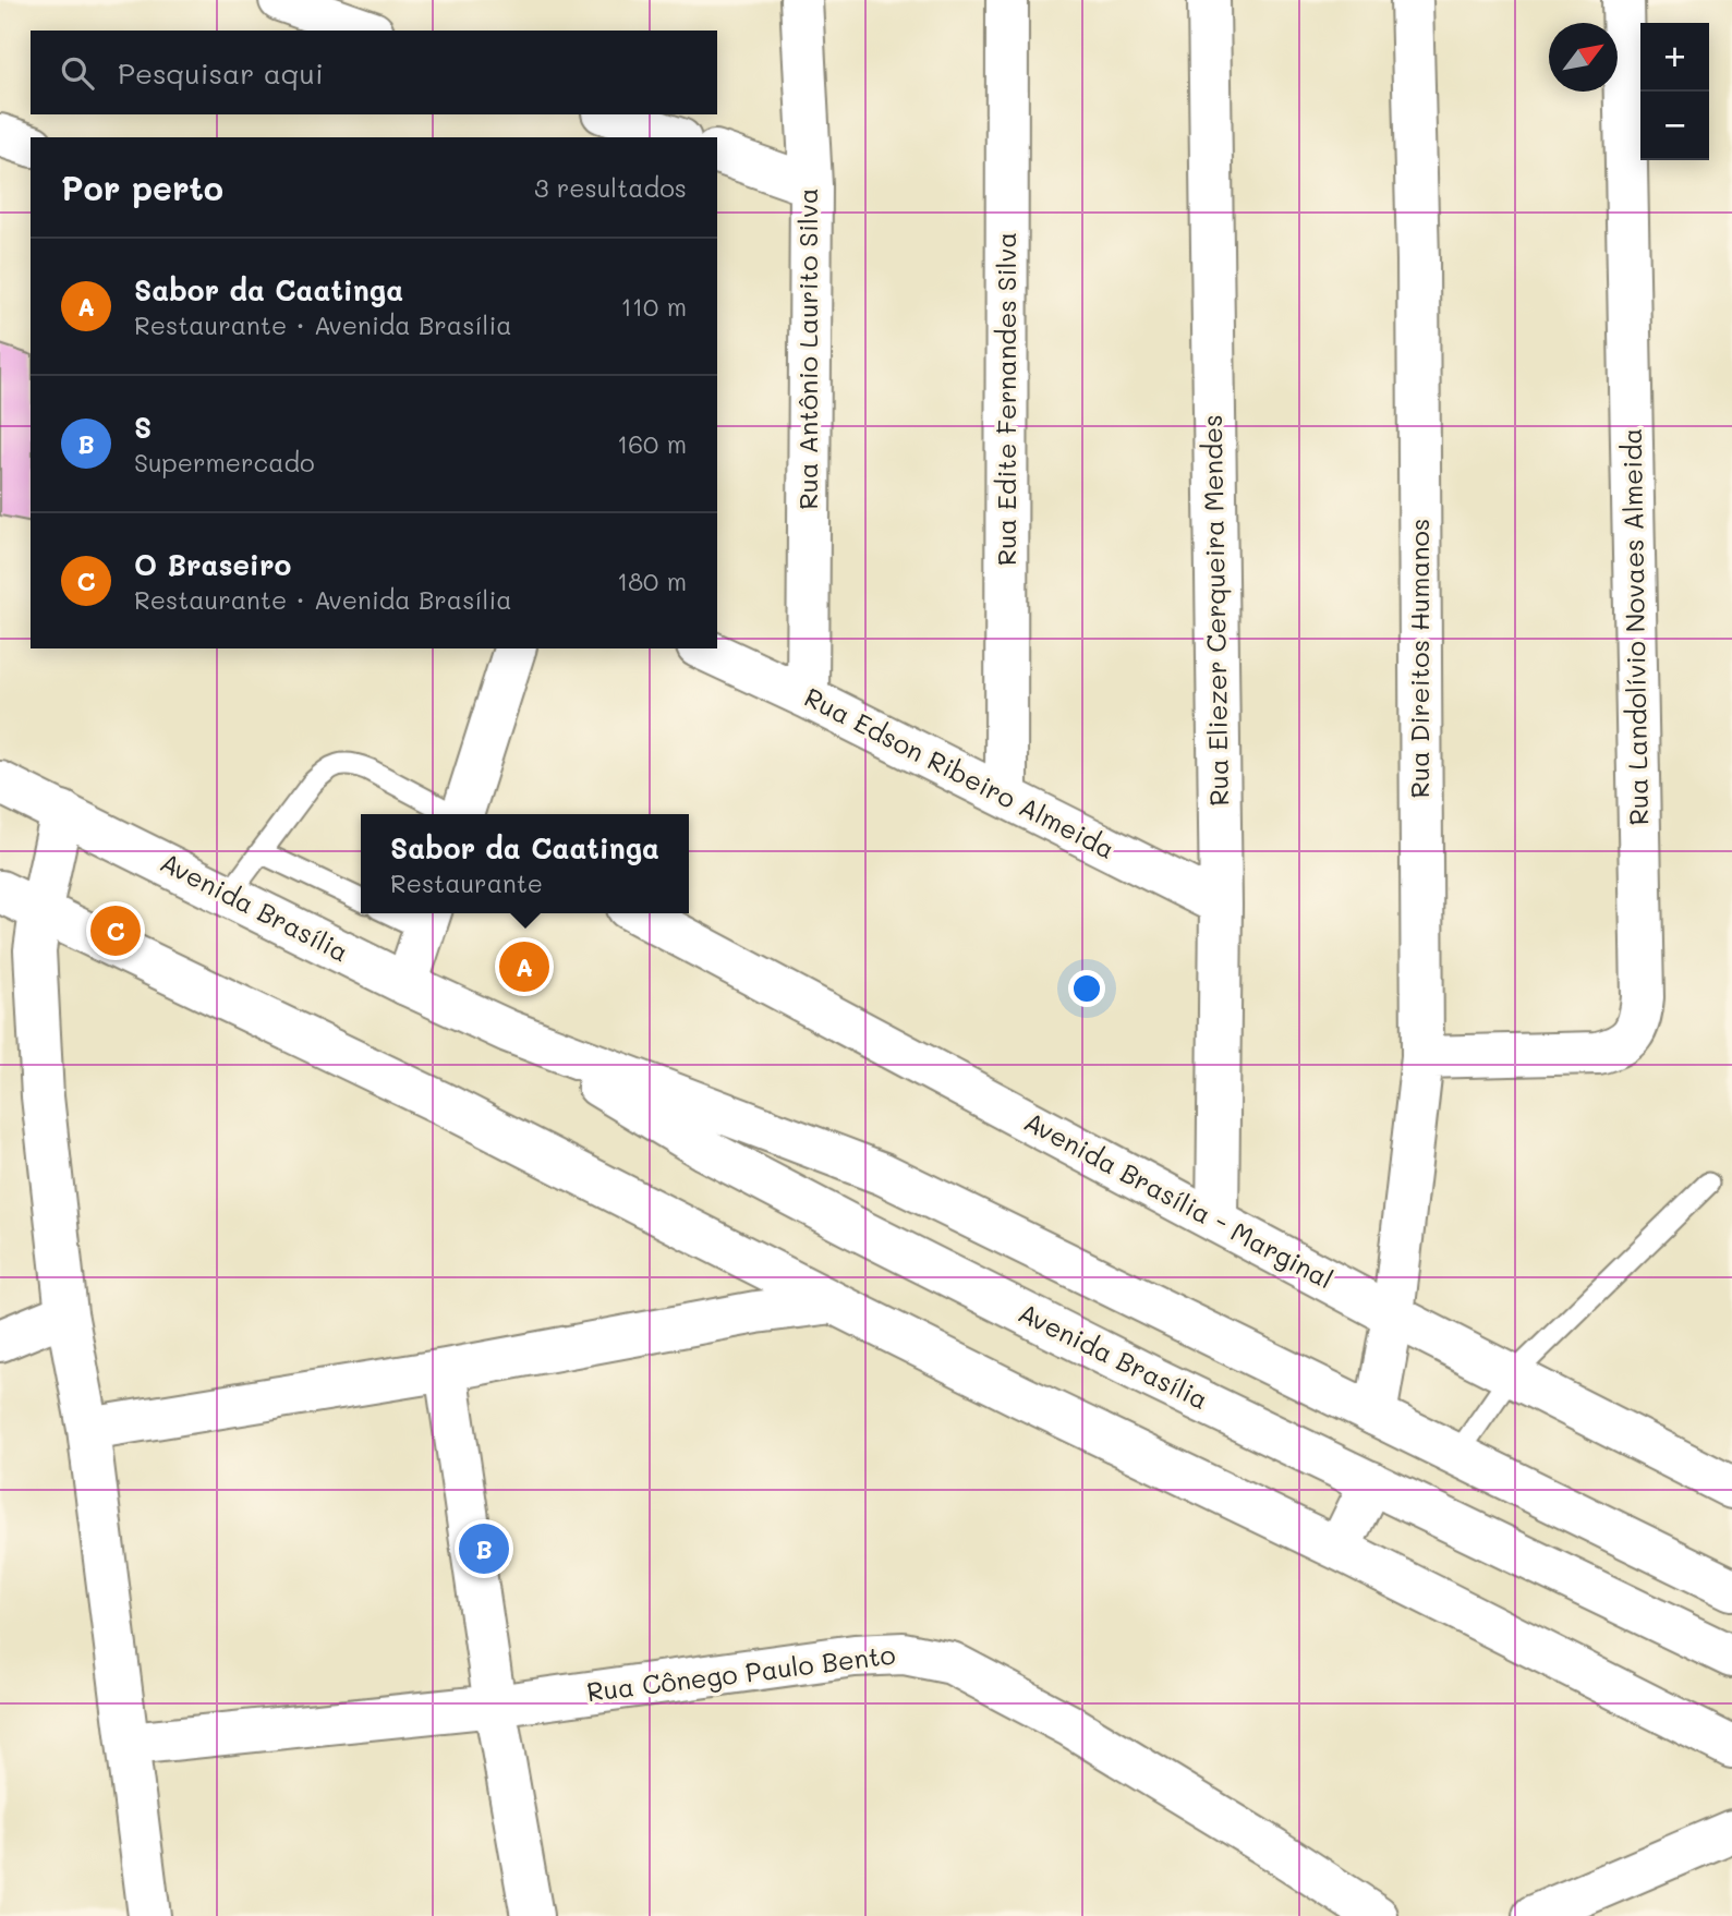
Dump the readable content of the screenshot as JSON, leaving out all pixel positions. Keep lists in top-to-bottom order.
{
  "streets": {
    "street": [
      "Rua Antônio Laurito Silva",
      "Rua Edite Fernandes Silva",
      "Rua Eliezer Cerqueira Mendes",
      "Rua Landolívio Novaes Almeida",
      "Rua Direitos Humanos",
      "Rua Edson Ribeiro Almeida",
      "Avenida Brasília",
      "Avenida Brasília - Marginal",
      "Rua Cônego Paulo Bento"
    ]
  },
  "crossings": [
    ["Rua Antônio Laurito Silva", "Rua Edson Ribeiro Almeida"],
    ["Rua Edite Fernandes Silva", "Rua Edson Ribeiro Almeida"],
    ["Rua Eliezer Cerqueira Mendes", "Rua Edson Ribeiro Almeida"],
    ["Rua Eliezer Cerqueira Mendes", "Avenida Brasília - Marginal"],
    ["Rua Landolívio Novaes Almeida", "Rua Direitos Humanos"],
    ["Rua Direitos Humanos", "Avenida Brasília"],
    ["Rua Direitos Humanos", "Avenida Brasília - Marginal"]
  ],
  "north": "top right",
  "page": {
    "map_buttons": ["+", "−"],
    "search": "Pesquisar aqui",
    "heading": ["Por perto", "3 resultados"],
    "list": [
      {
        "mark": "A",
        "name": "Sabor da Caatinga",
        "note": "Restaurante · Avenida Brasília",
        "value": "110 m"
      },
      {
        "mark": "B",
        "name": "S",
        "note": "Supermercado",
        "value": "160 m"
      },
      {
        "mark": "C",
        "name": "O Braseiro",
        "note": "Restaurante · Avenida Brasília",
        "value": "180 m"
      }
    ],
    "popup": ["Sabor da Caatinga", "Restaurante"],
    "pins": ["C", "A", "B"]
  }
}
